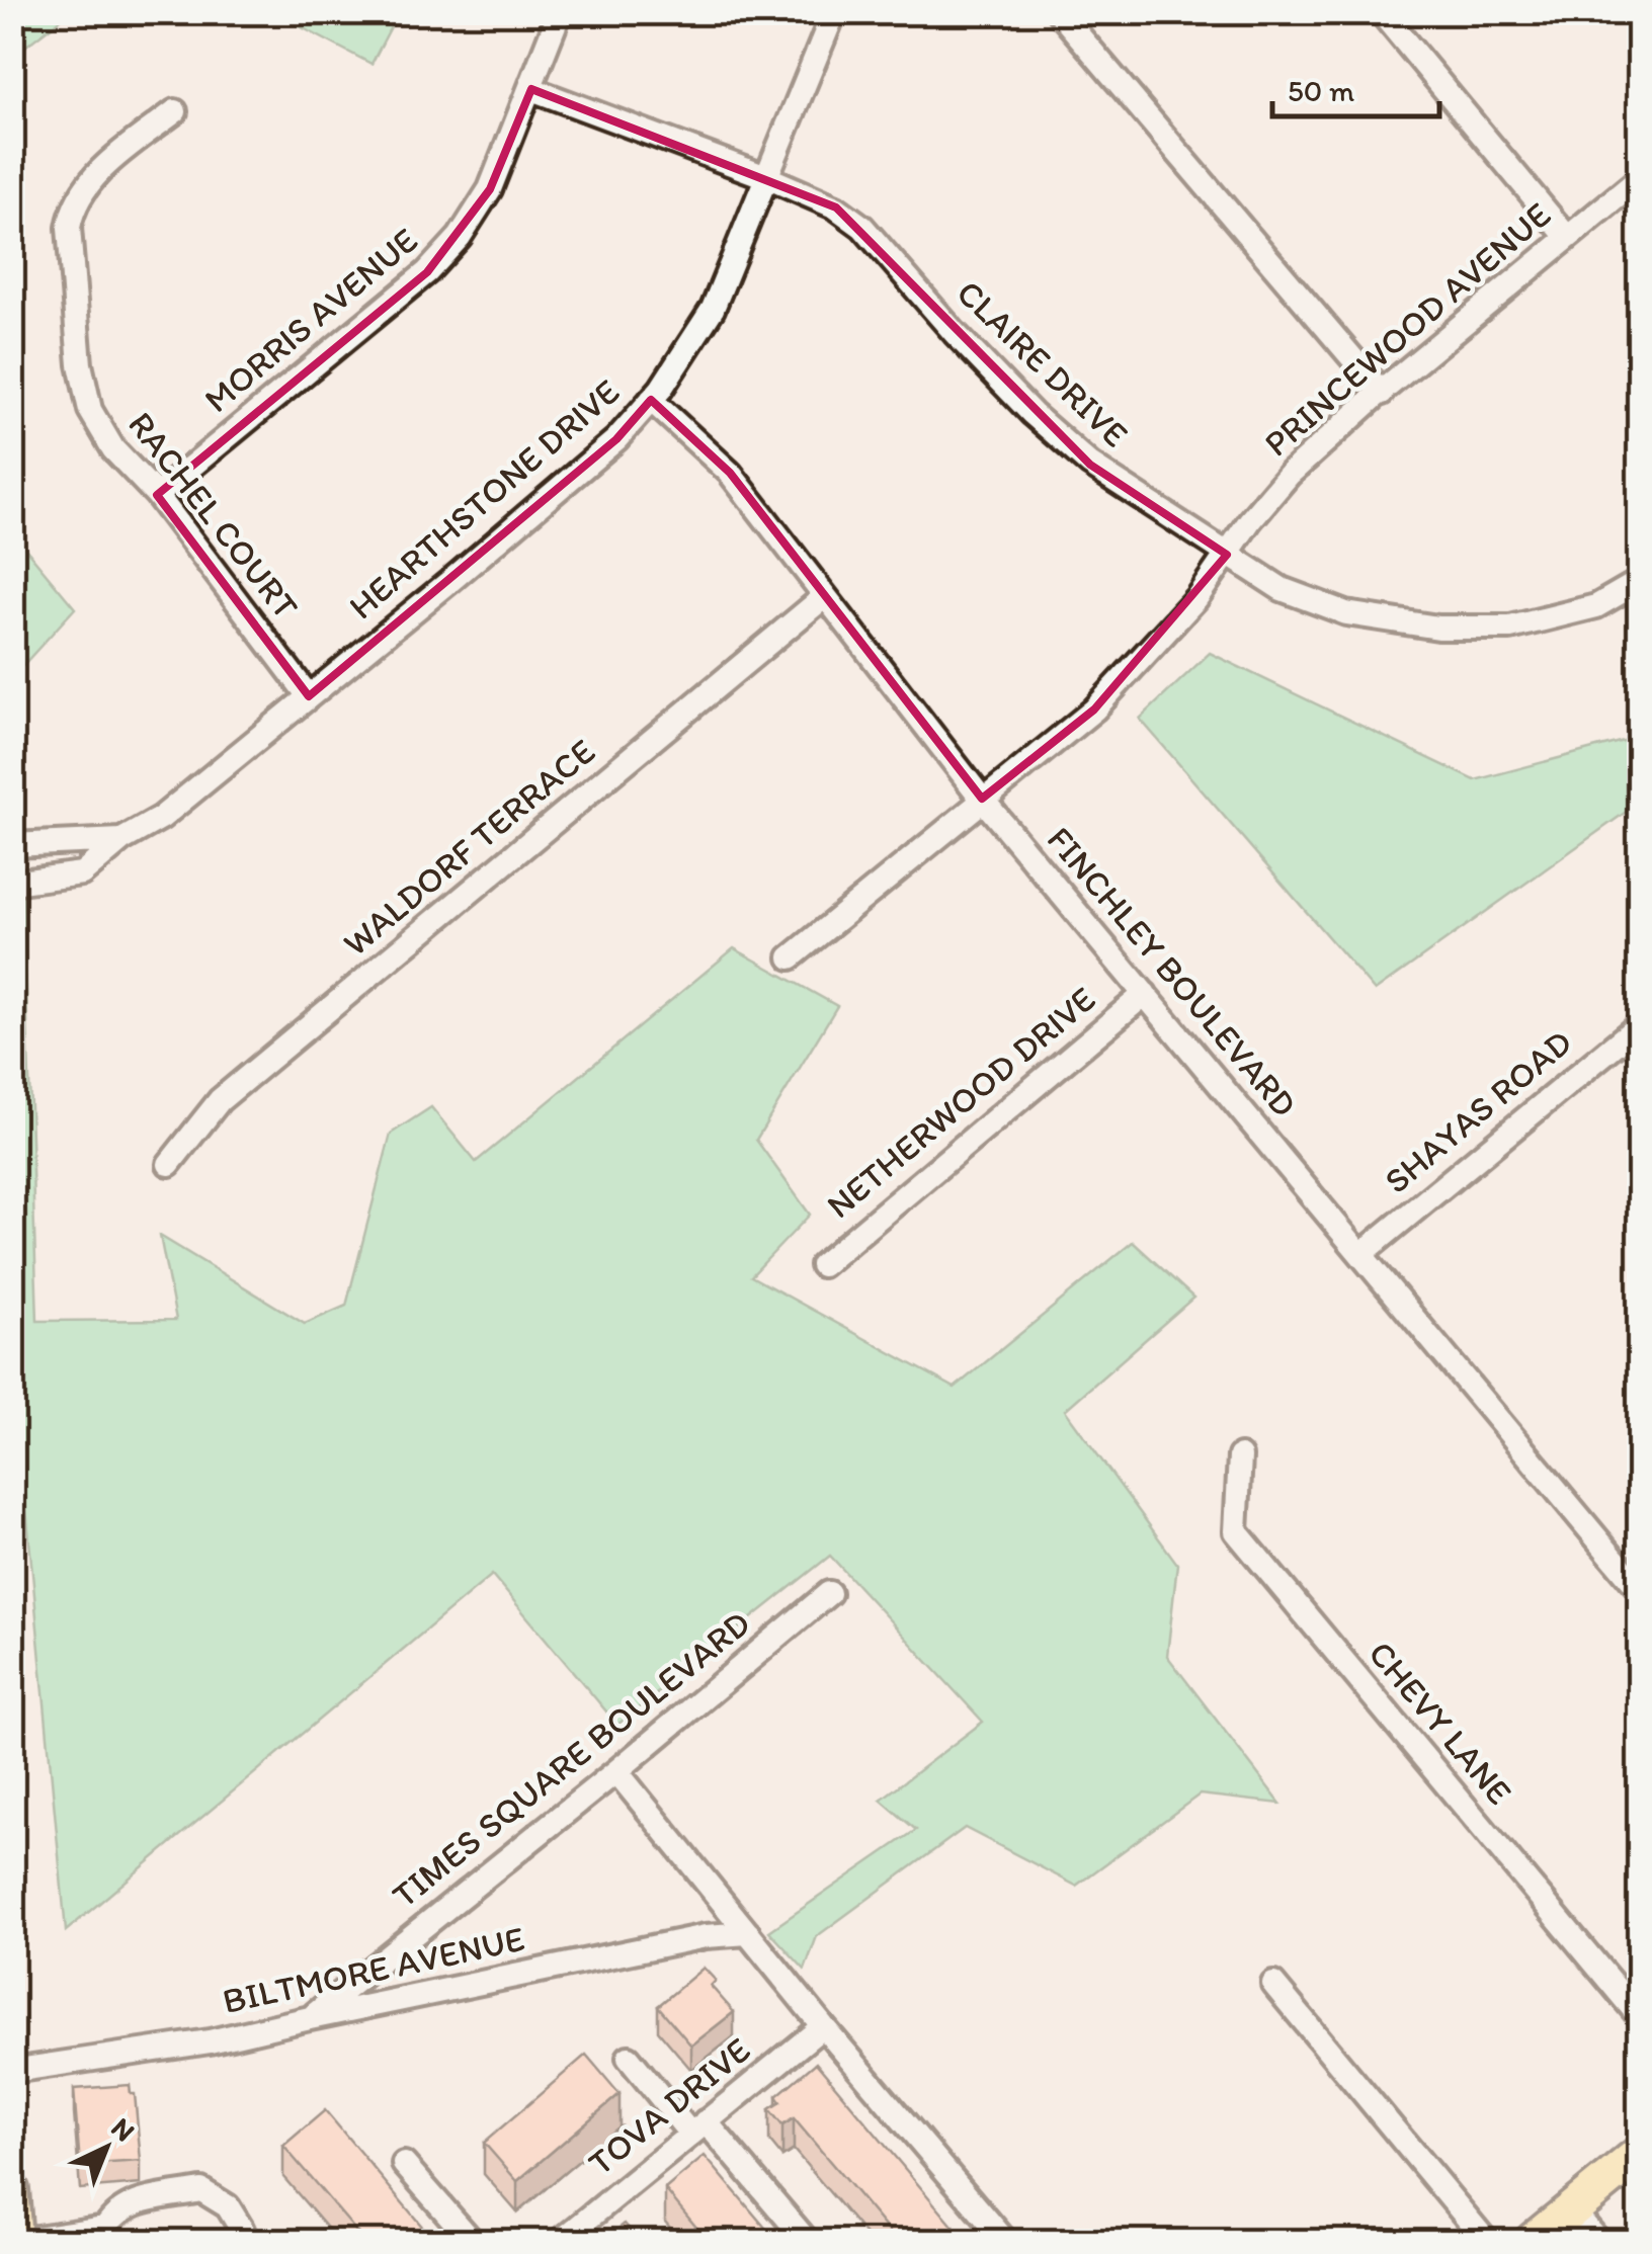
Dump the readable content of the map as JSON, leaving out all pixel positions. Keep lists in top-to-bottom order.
{
  "streets": {
    "street": [
      "MORRIS AVENUE",
      "PRINCEWOOD AVENUE",
      "CLAIRE DRIVE",
      "HEARTHSTONE DRIVE",
      "RACHEL COURT",
      "WALDORF TERRACE",
      "FINCHLEY BOULEVARD",
      "NETHERWOOD DRIVE",
      "SHAYAS ROAD",
      "CHEVY LANE",
      "TIMES SQUARE BOULEVARD",
      "BILTMORE AVENUE",
      "TOVA DRIVE"
    ]
  },
  "crossings": [
    ["MORRIS AVENUE", "CLAIRE DRIVE"],
    ["MORRIS AVENUE", "RACHEL COURT"],
    ["PRINCEWOOD AVENUE", "CLAIRE DRIVE"],
    ["PRINCEWOOD AVENUE", "FINCHLEY BOULEVARD"],
    ["CLAIRE DRIVE", "HEARTHSTONE DRIVE"],
    ["HEARTHSTONE DRIVE", "RACHEL COURT"],
    ["HEARTHSTONE DRIVE", "FINCHLEY BOULEVARD"],
    ["WALDORF TERRACE", "FINCHLEY BOULEVARD"],
    ["FINCHLEY BOULEVARD", "NETHERWOOD DRIVE"],
    ["FINCHLEY BOULEVARD", "SHAYAS ROAD"],
    ["TIMES SQUARE BOULEVARD", "BILTMORE AVENUE"]
  ],
  "scale_bar": "50 m",
  "north": "top right"
}
